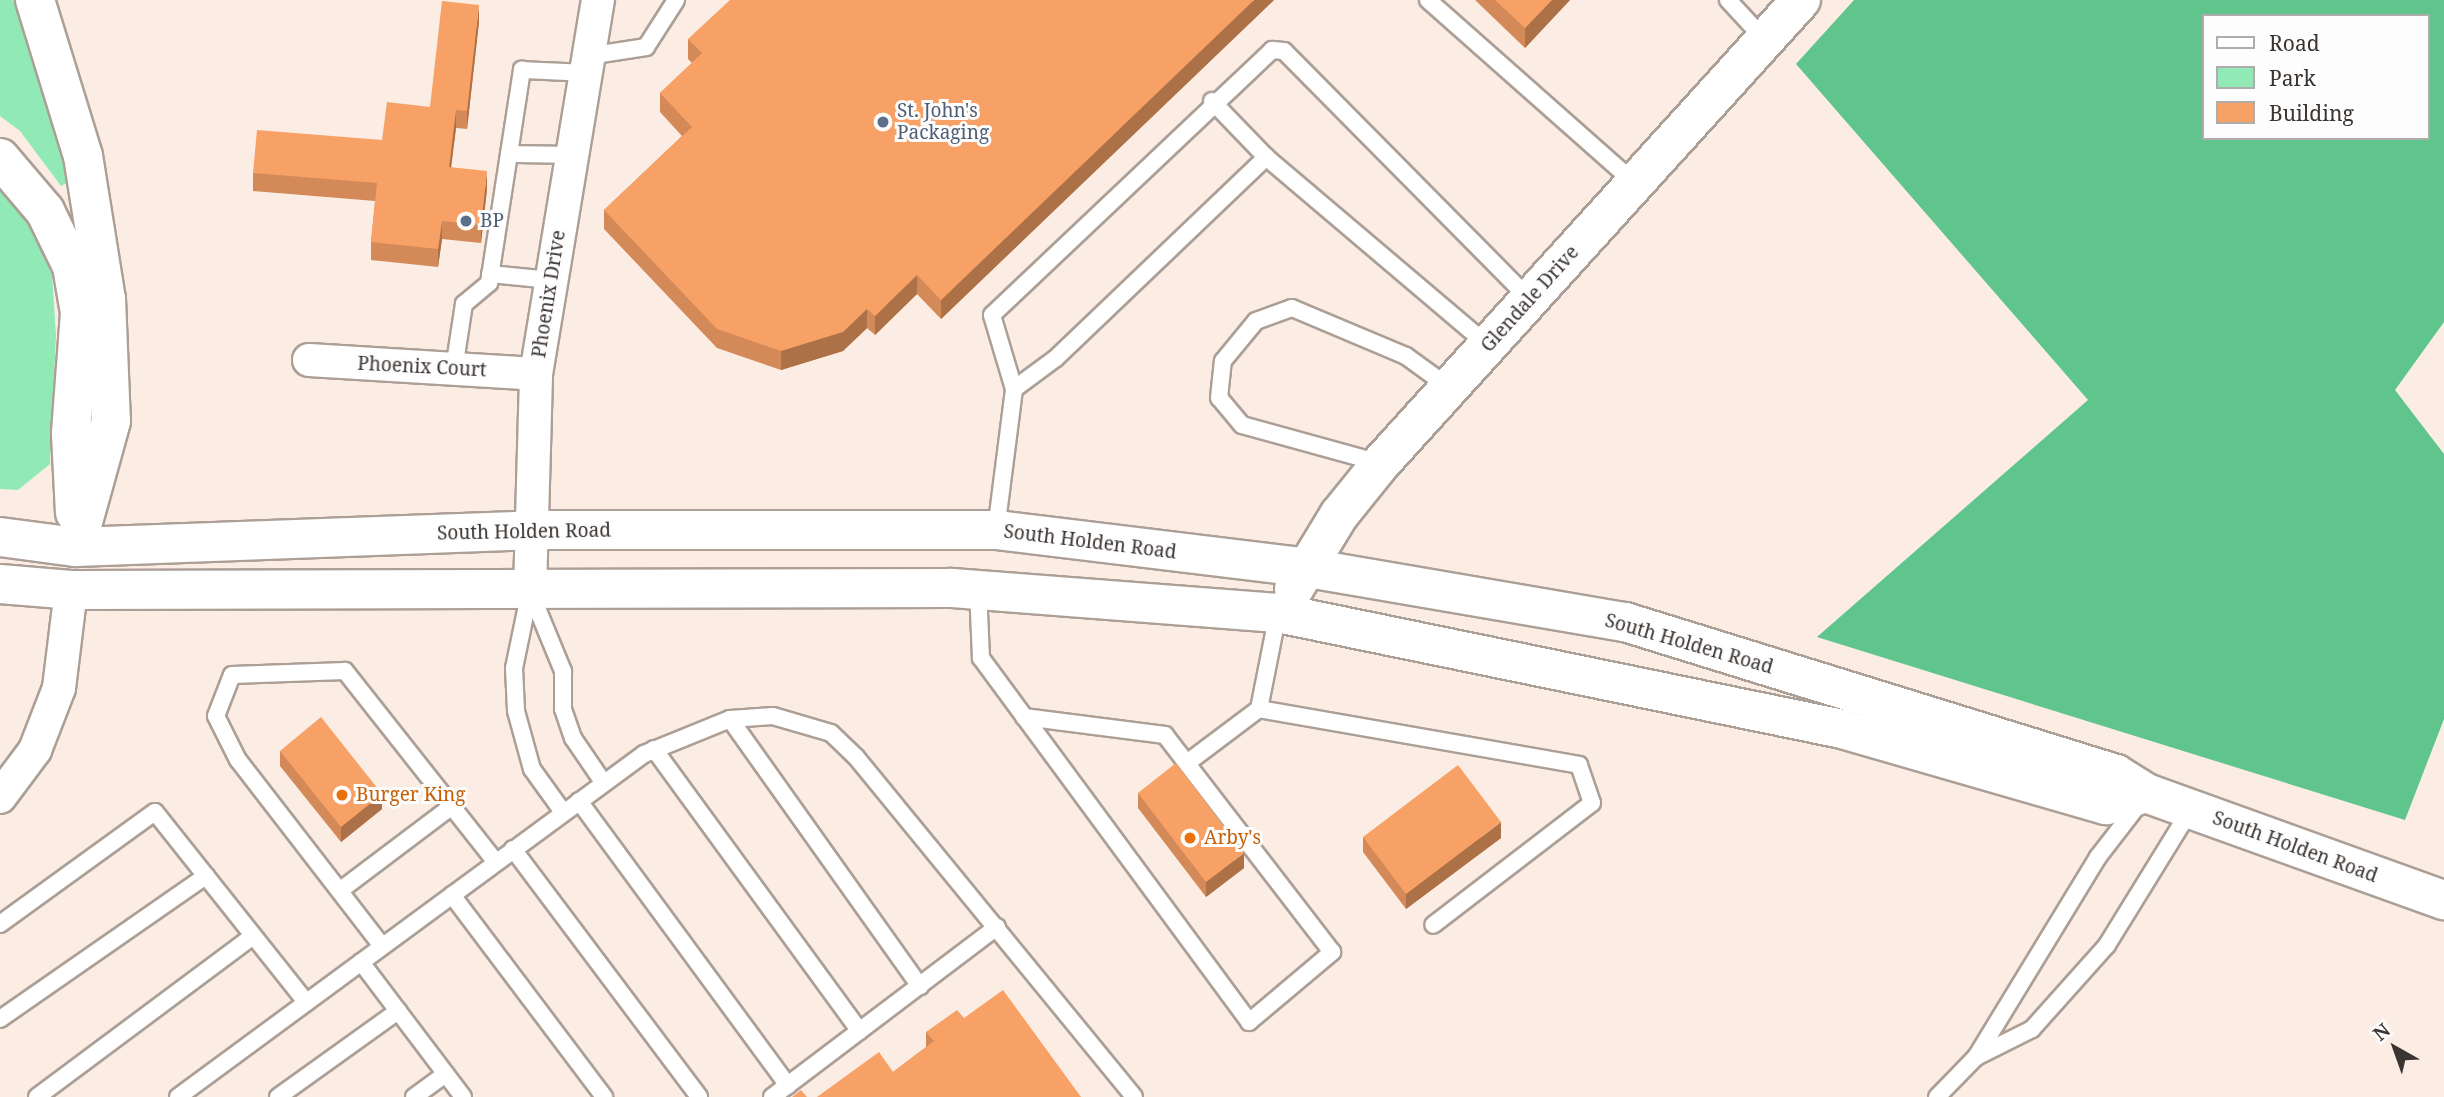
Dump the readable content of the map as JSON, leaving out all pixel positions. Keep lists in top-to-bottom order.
{
  "streets": {
    "main road": ["Glendale Drive", "South Holden Road"],
    "street": ["Phoenix Drive", "Phoenix Court"]
  },
  "crossings": [
    ["Phoenix Drive", "Phoenix Court"],
    ["Phoenix Drive", "South Holden Road"],
    ["Glendale Drive", "South Holden Road"]
  ],
  "places": [
    "St. John's Packaging",
    "BP",
    "Burger King",
    "Arby's"
  ],
  "legend": ["Road", "Park", "Building"],
  "north": "top left"
}
